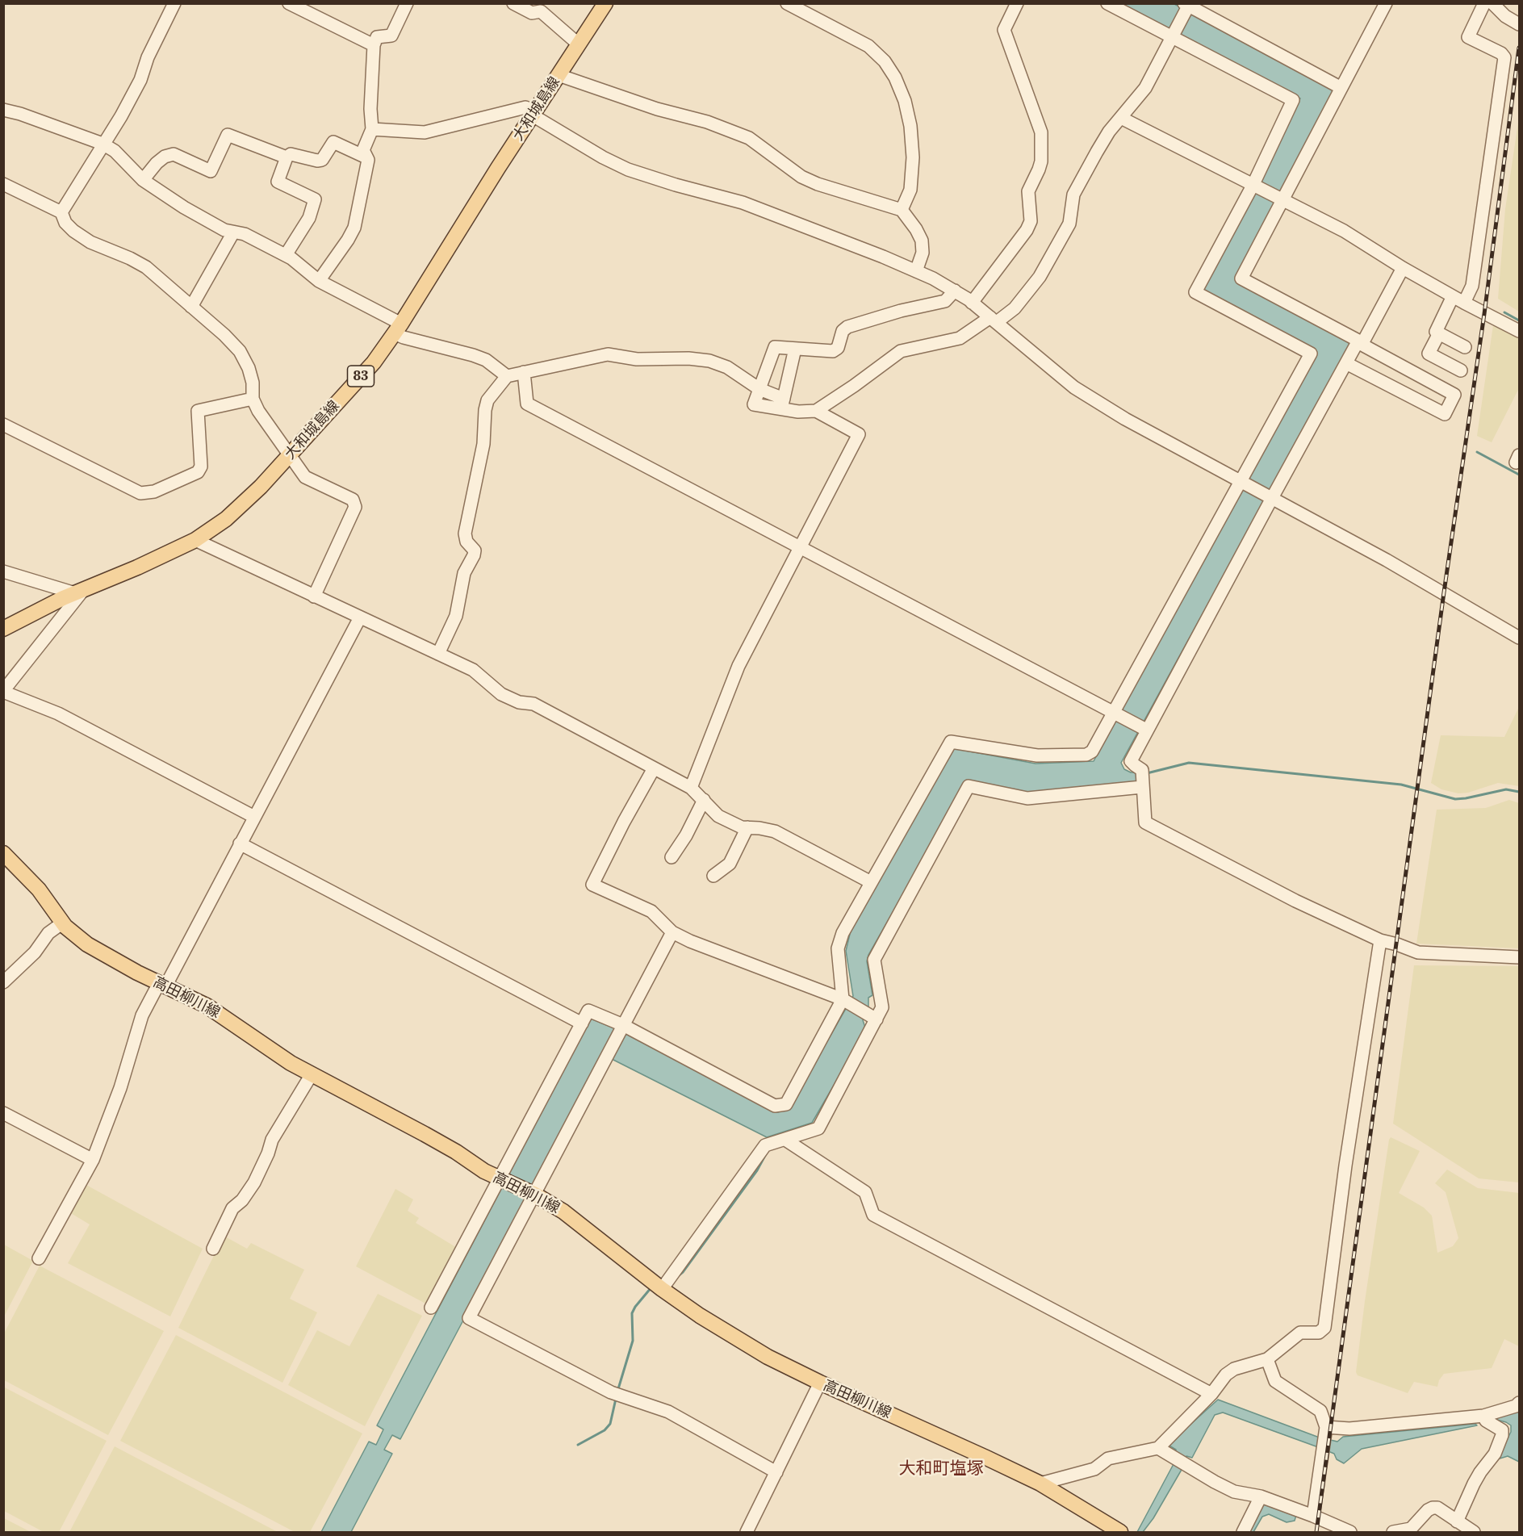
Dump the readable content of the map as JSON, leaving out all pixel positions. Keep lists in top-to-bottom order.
{
  "streets": {
    "main road": ["大和城島線", "83", "高田柳川線"]
  },
  "districts": ["大和町塩塚"]
}
